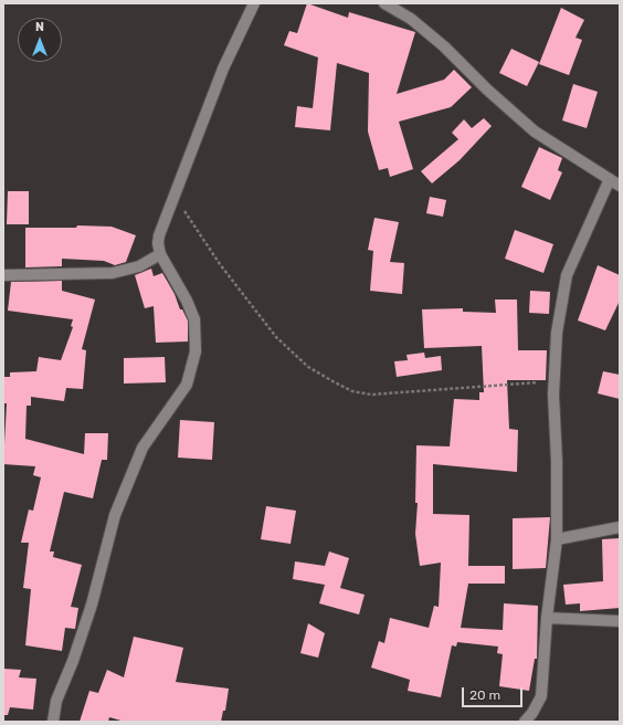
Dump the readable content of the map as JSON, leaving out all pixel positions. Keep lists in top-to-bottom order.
{
  "scale_bar": "20 m",
  "north": "top"
}
